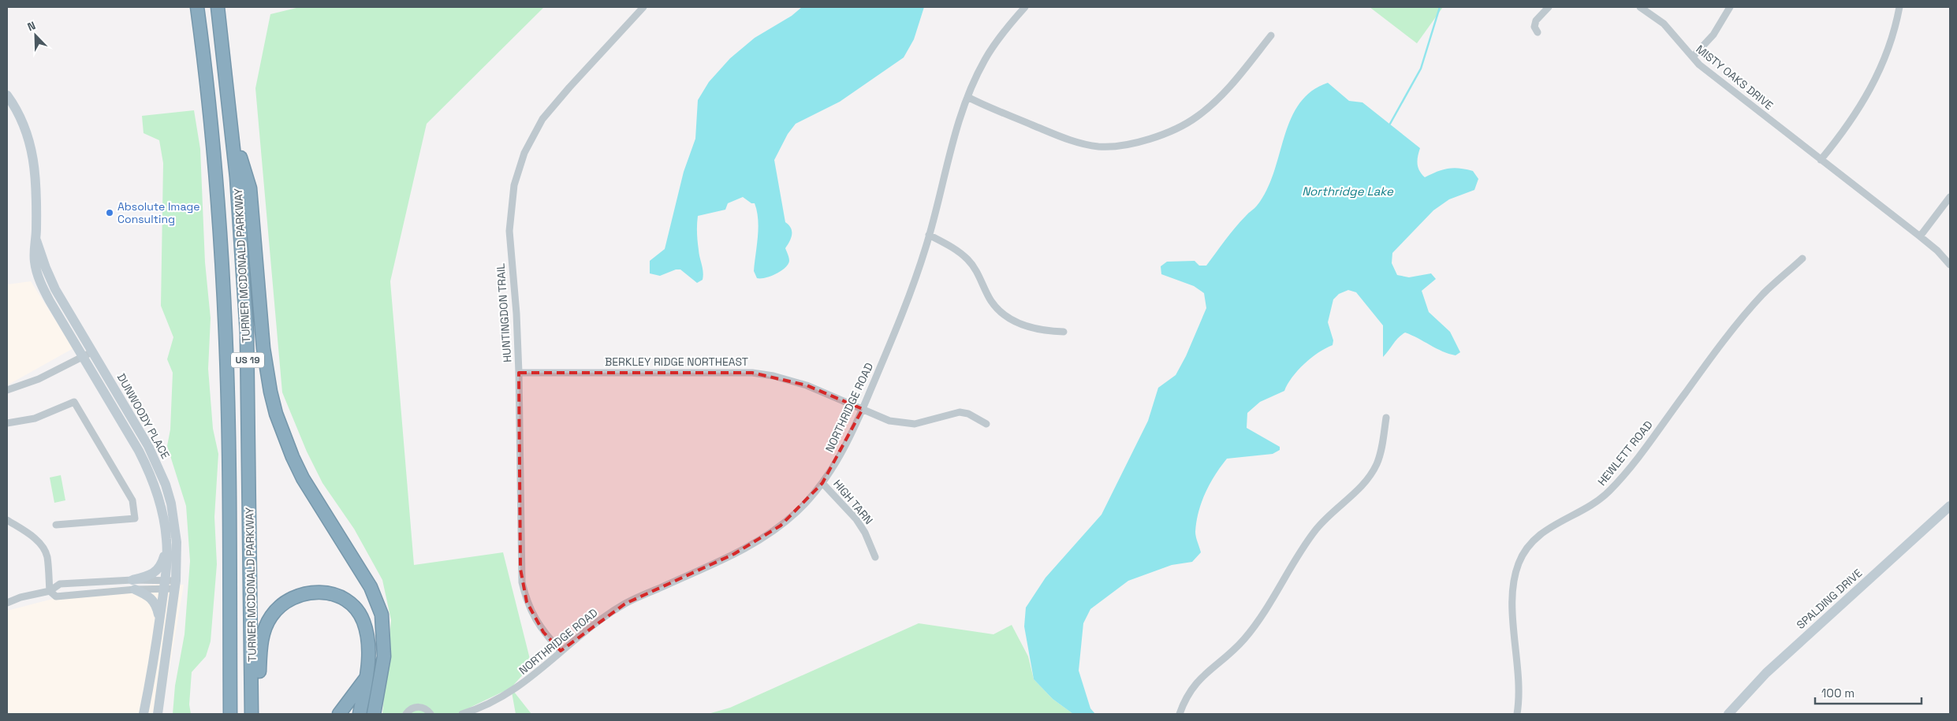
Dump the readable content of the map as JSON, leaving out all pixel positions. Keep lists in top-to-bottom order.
{
  "streets": {
    "highway": ["TURNER MCDONALD PARKWAY", "US 19"],
    "street": [
      "MISTY OAKS DRIVE",
      "HUNTINGDON TRAIL",
      "BERKLEY RIDGE NORTHEAST",
      "NORTHRIDGE ROAD",
      "DUNWOODY PLACE",
      "HEWLETT ROAD",
      "HIGH TARN",
      "SPALDING DRIVE"
    ]
  },
  "crossings": [
    ["HUNTINGDON TRAIL", "BERKLEY RIDGE NORTHEAST"],
    ["HUNTINGDON TRAIL", "NORTHRIDGE ROAD"],
    ["BERKLEY RIDGE NORTHEAST", "NORTHRIDGE ROAD"],
    ["NORTHRIDGE ROAD", "HIGH TARN"]
  ],
  "water": ["Northridge Lake"],
  "places": ["Absolute Image Consulting"],
  "scale_bar": "100 m",
  "north": "top left"
}
